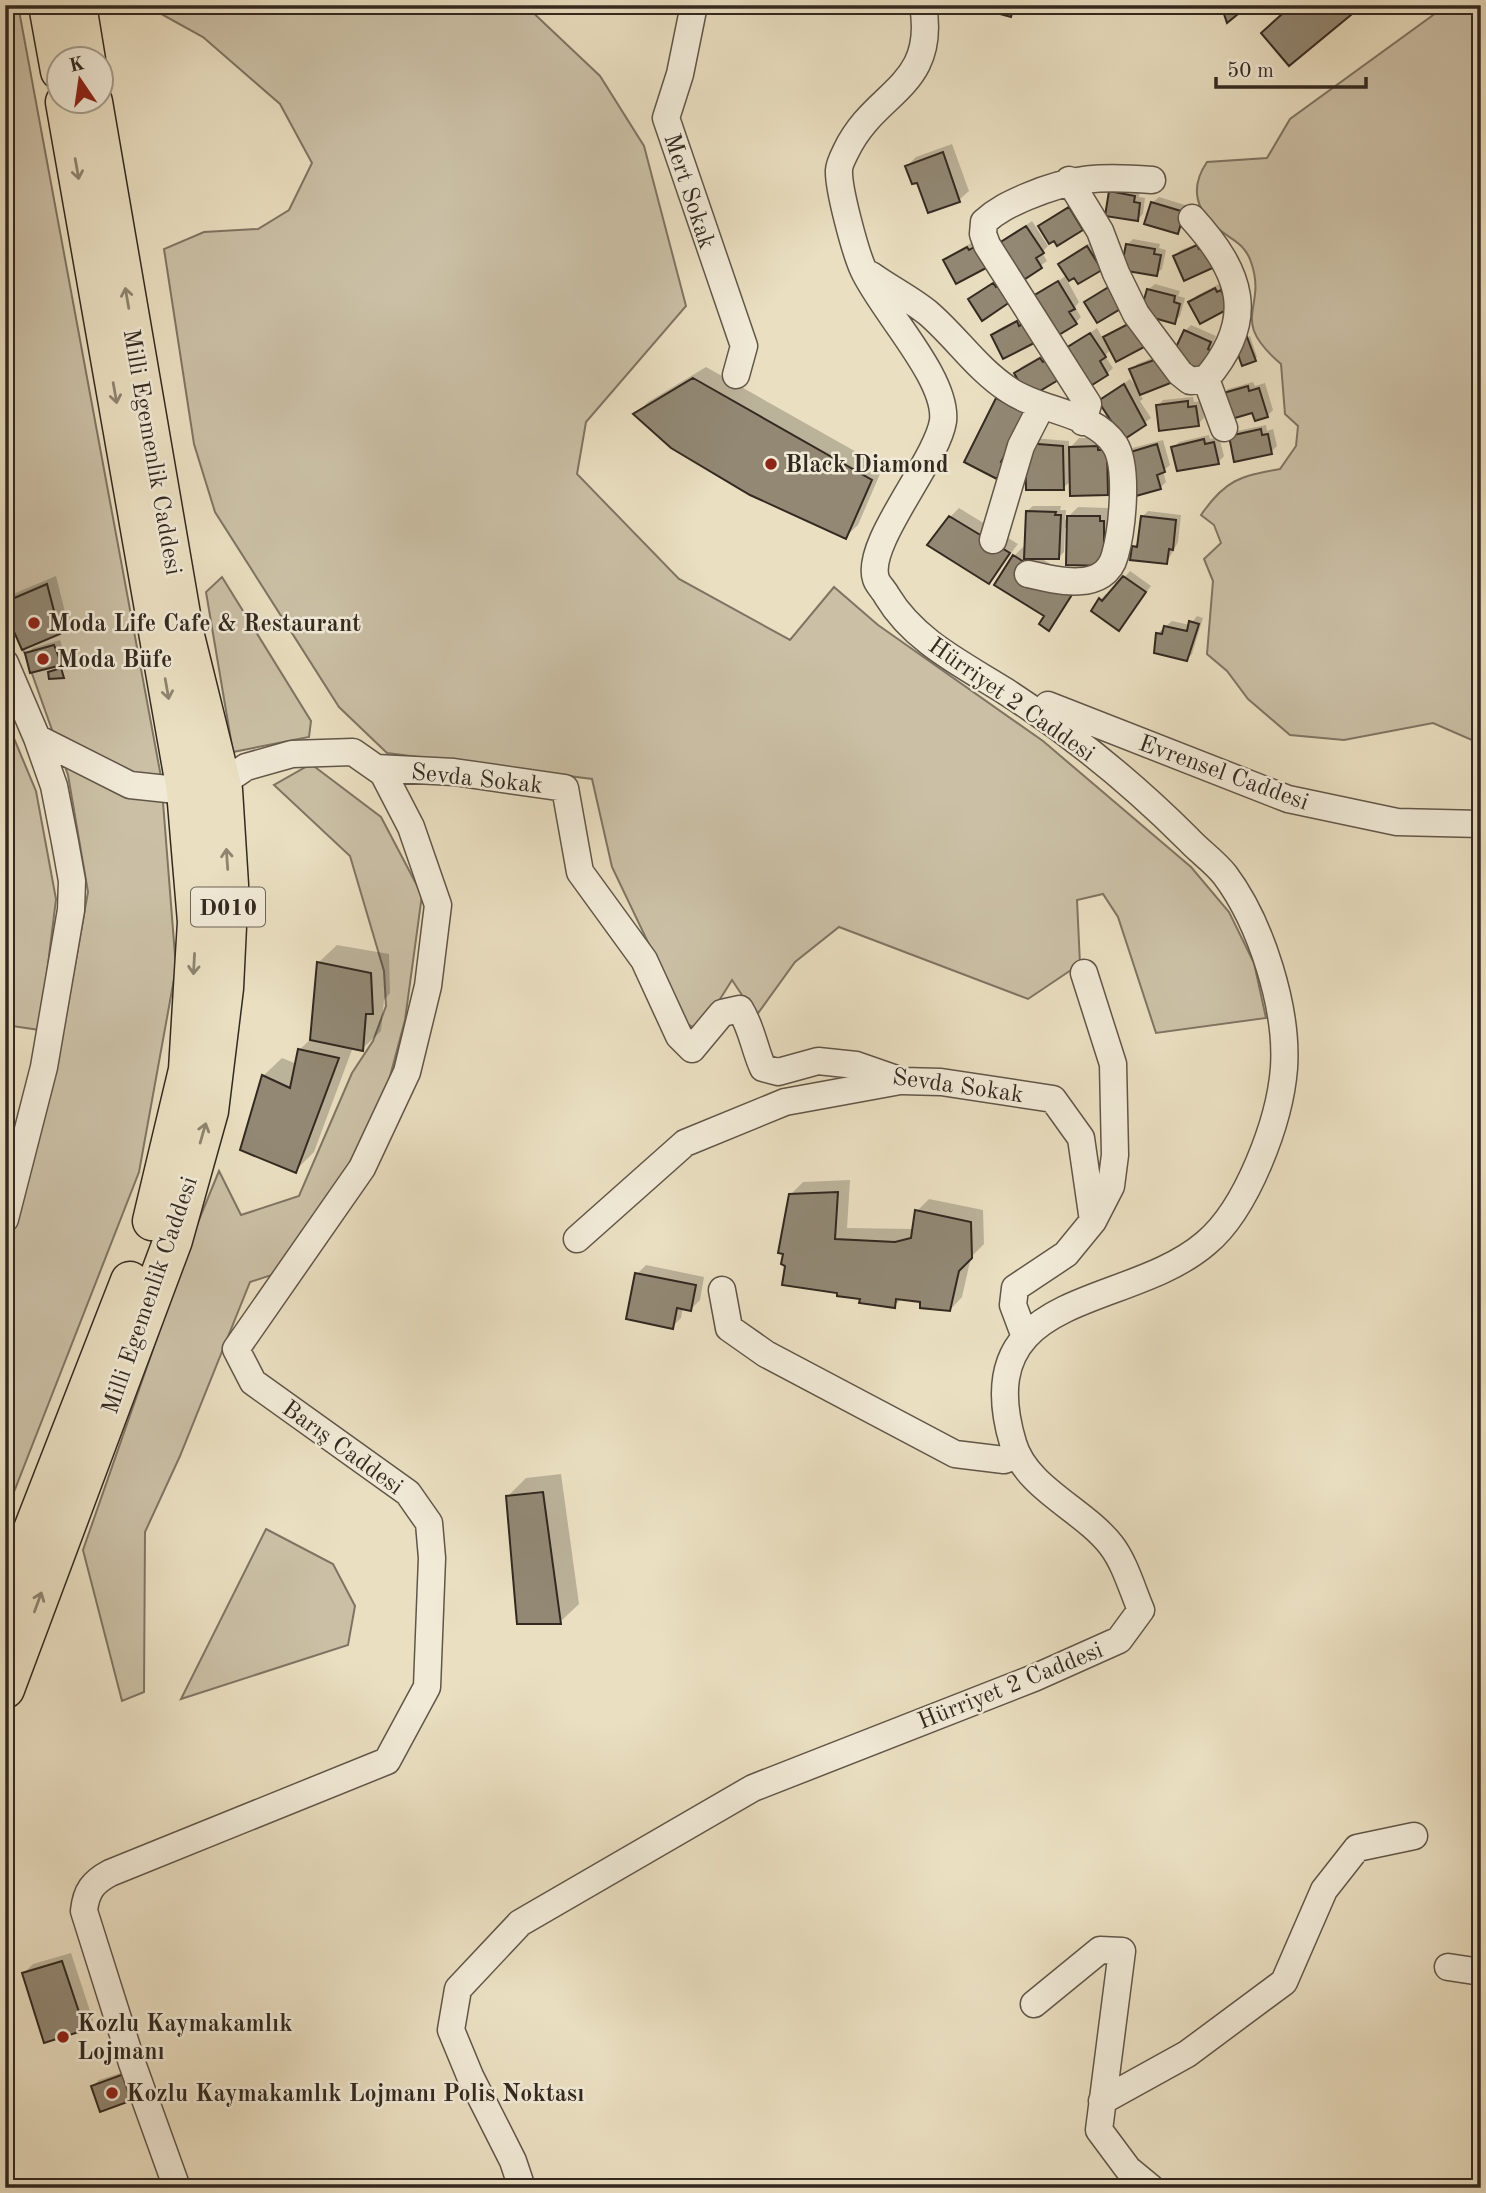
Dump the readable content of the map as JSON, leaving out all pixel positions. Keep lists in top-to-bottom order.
{
  "streets": {
    "highway": ["Milli Egemenlik Caddesi", "D010"],
    "street": [
      "Mert Sokak",
      "Hürriyet 2 Caddesi",
      "Evrensel Caddesi",
      "Sevda Sokak",
      "Barış Caddesi"
    ]
  },
  "crossings": [
    ["Milli Egemenlik Caddesi", "Barış Caddesi"],
    ["Hürriyet 2 Caddesi", "Evrensel Caddesi"],
    ["Sevda Sokak", "Barış Caddesi"]
  ],
  "places": [
    "Black Diamond",
    "Moda Life Cafe & Restaurant",
    "Moda Büfe",
    "Kozlu Kaymakamlık Lojmanı",
    "Kozlu Kaymakamlık Lojmanı Polis Noktası"
  ],
  "scale_bar": "50 m",
  "north": "top"
}
